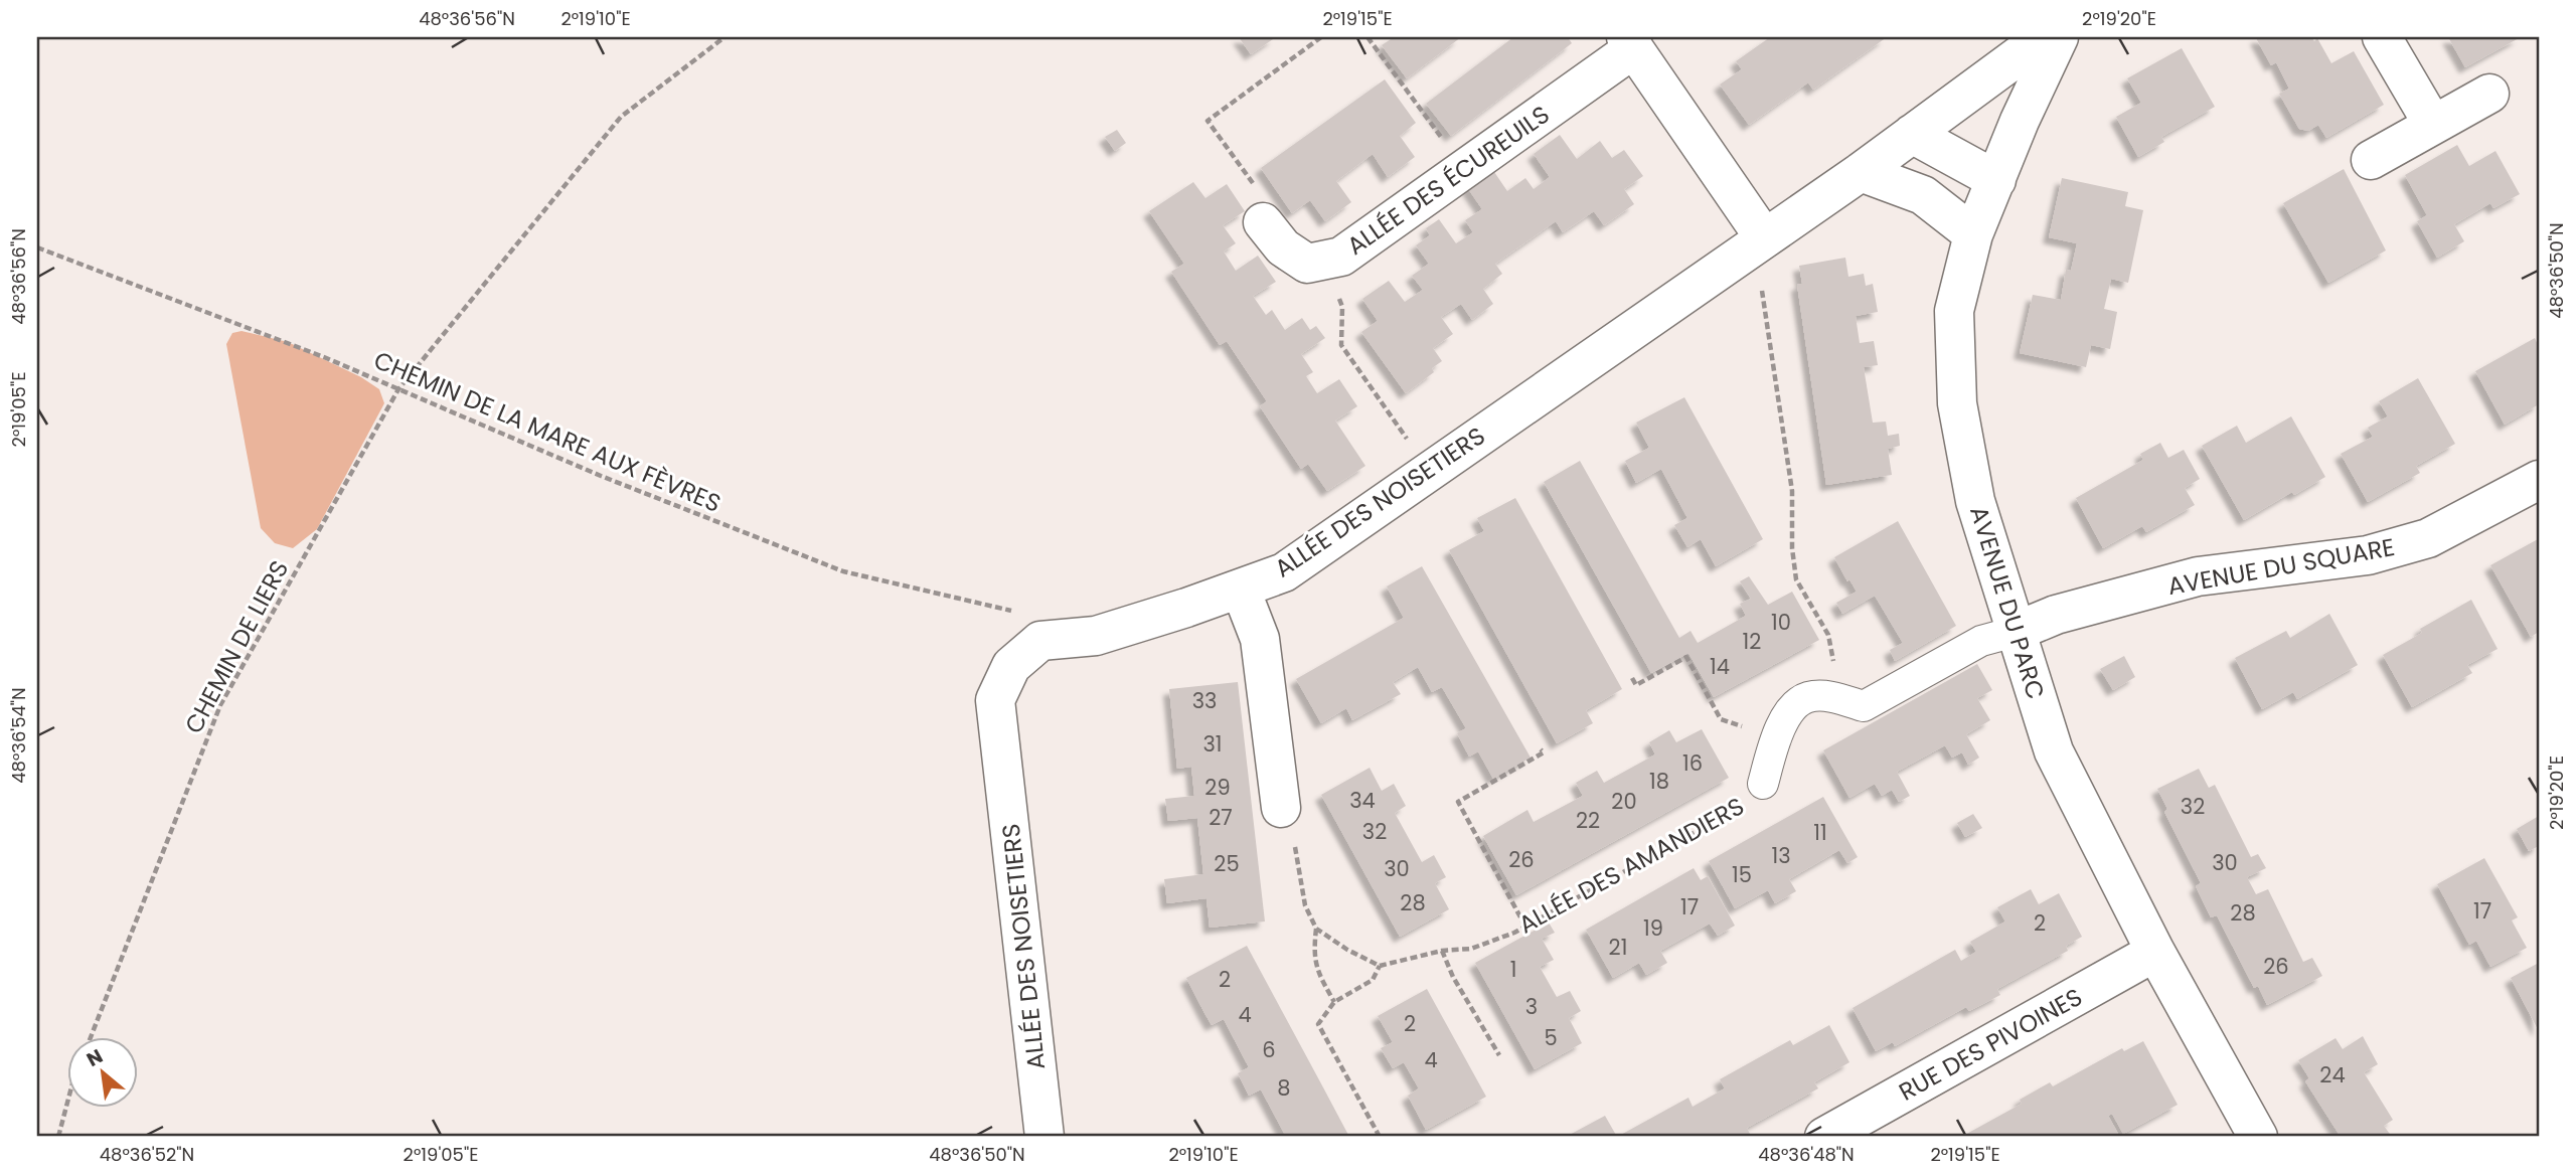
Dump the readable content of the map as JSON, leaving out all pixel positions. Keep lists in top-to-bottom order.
{
  "streets": {
    "street": [
      "ALLÉE DES ÉCUREUILS",
      "ALLÉE DES NOISETIERS",
      "AVENUE DU SQUARE",
      "AVENUE DU PARC",
      "ALLÉE DES AMANDIERS",
      "RUE DES PIVOINES"
    ],
    "path": ["CHEMIN DE LA MARE AUX FÈVRES", "CHEMIN DE LIERS"]
  },
  "crossings": [
    ["CHEMIN DE LA MARE AUX FÈVRES", "ALLÉE DES NOISETIERS"],
    ["CHEMIN DE LA MARE AUX FÈVRES", "CHEMIN DE LIERS"],
    ["AVENUE DU SQUARE", "AVENUE DU PARC"],
    ["AVENUE DU PARC", "RUE DES PIVOINES"]
  ],
  "house_numbers": [
    "10",
    "12",
    "14",
    "33",
    "31",
    "16",
    "18",
    "29",
    "34",
    "20",
    "32",
    "27",
    "22",
    "32",
    "11",
    "13",
    "26",
    "30",
    "25",
    "30",
    "15",
    "28",
    "17",
    "17",
    "28",
    "2",
    "19",
    "21",
    "26",
    "1",
    "2",
    "3",
    "4",
    "2",
    "5",
    "6",
    "4",
    "24",
    "8"
  ],
  "north": "top left",
  "coordinates": [
    "48°36'56\"N",
    "2°19'10\"E",
    "2°19'15\"E",
    "2°19'20\"E",
    "48°36'50\"N",
    "2°19'05\"E",
    "48°36'54\"N",
    "48°36'52\"N",
    "48°36'48\"N"
  ]
}
